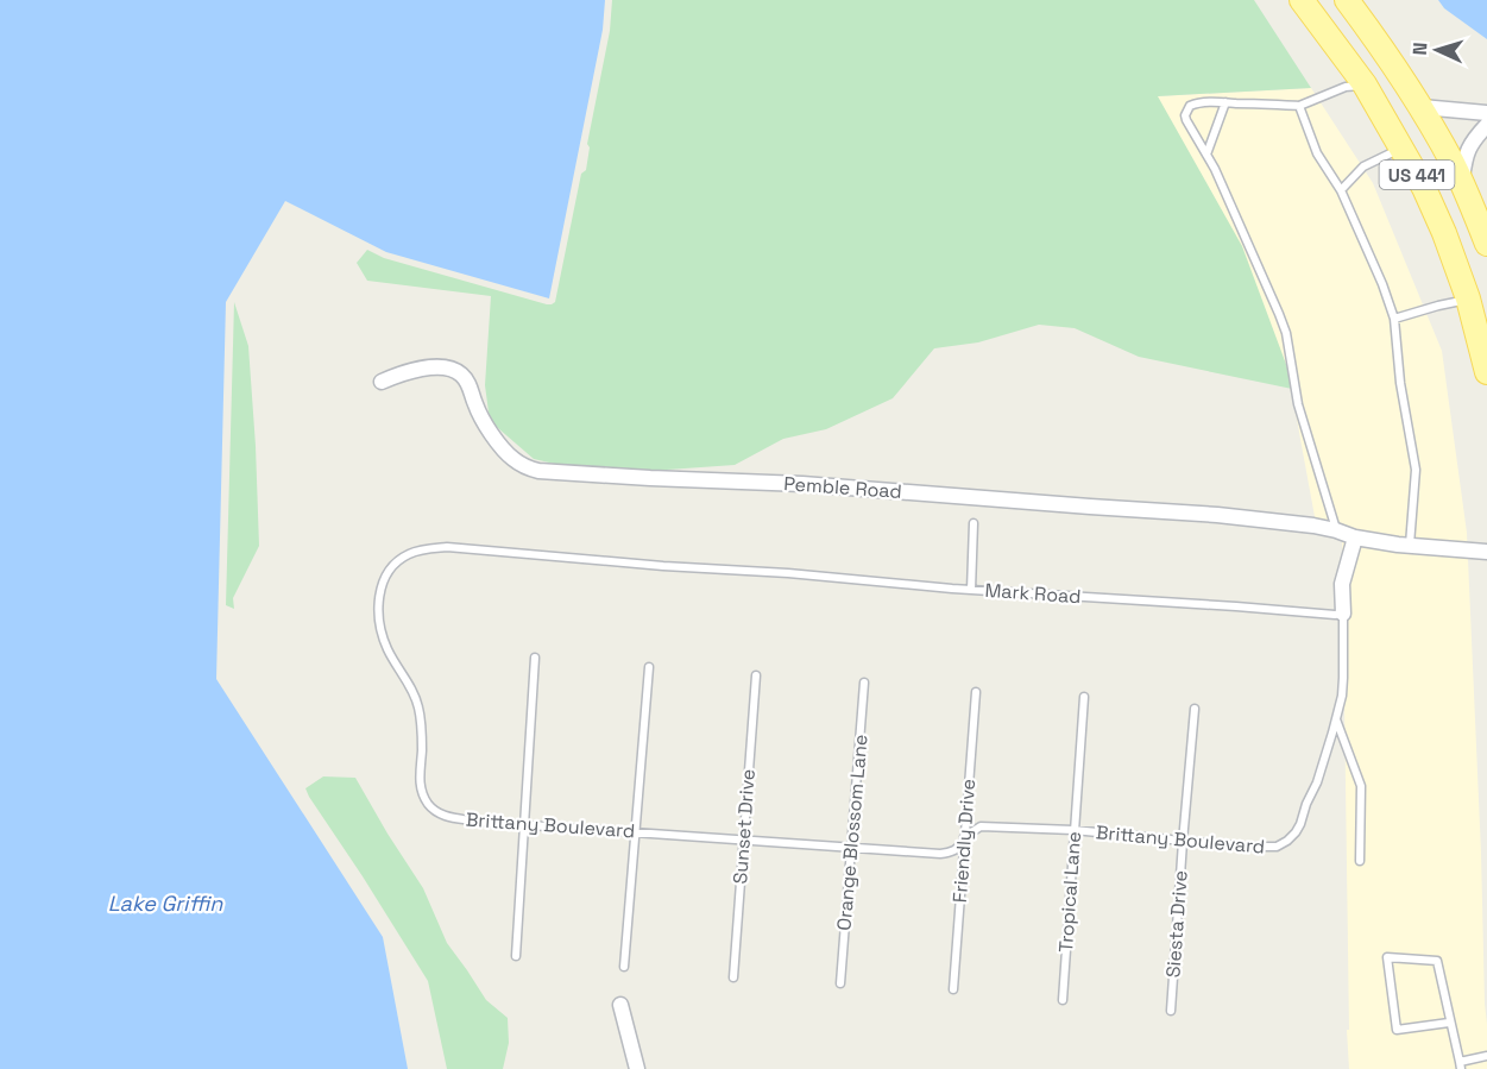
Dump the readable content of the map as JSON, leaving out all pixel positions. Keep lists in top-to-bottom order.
{
  "streets": {
    "main road": ["US 441"],
    "street": ["Pemble Road"],
    "lane": [
      "Mark Road",
      "Brittany Boulevard",
      "Sunset Drive",
      "Orange Blossom Lane",
      "Friendly Drive",
      "Tropical Lane",
      "Siesta Drive"
    ]
  },
  "crossings": [
    ["Mark Road", "Brittany Boulevard"],
    ["Brittany Boulevard", "Sunset Drive"],
    ["Brittany Boulevard", "Orange Blossom Lane"],
    ["Brittany Boulevard", "Friendly Drive"],
    ["Brittany Boulevard", "Tropical Lane"],
    ["Brittany Boulevard", "Siesta Drive"]
  ],
  "water": ["Lake Griffin"],
  "north": "left"
}
